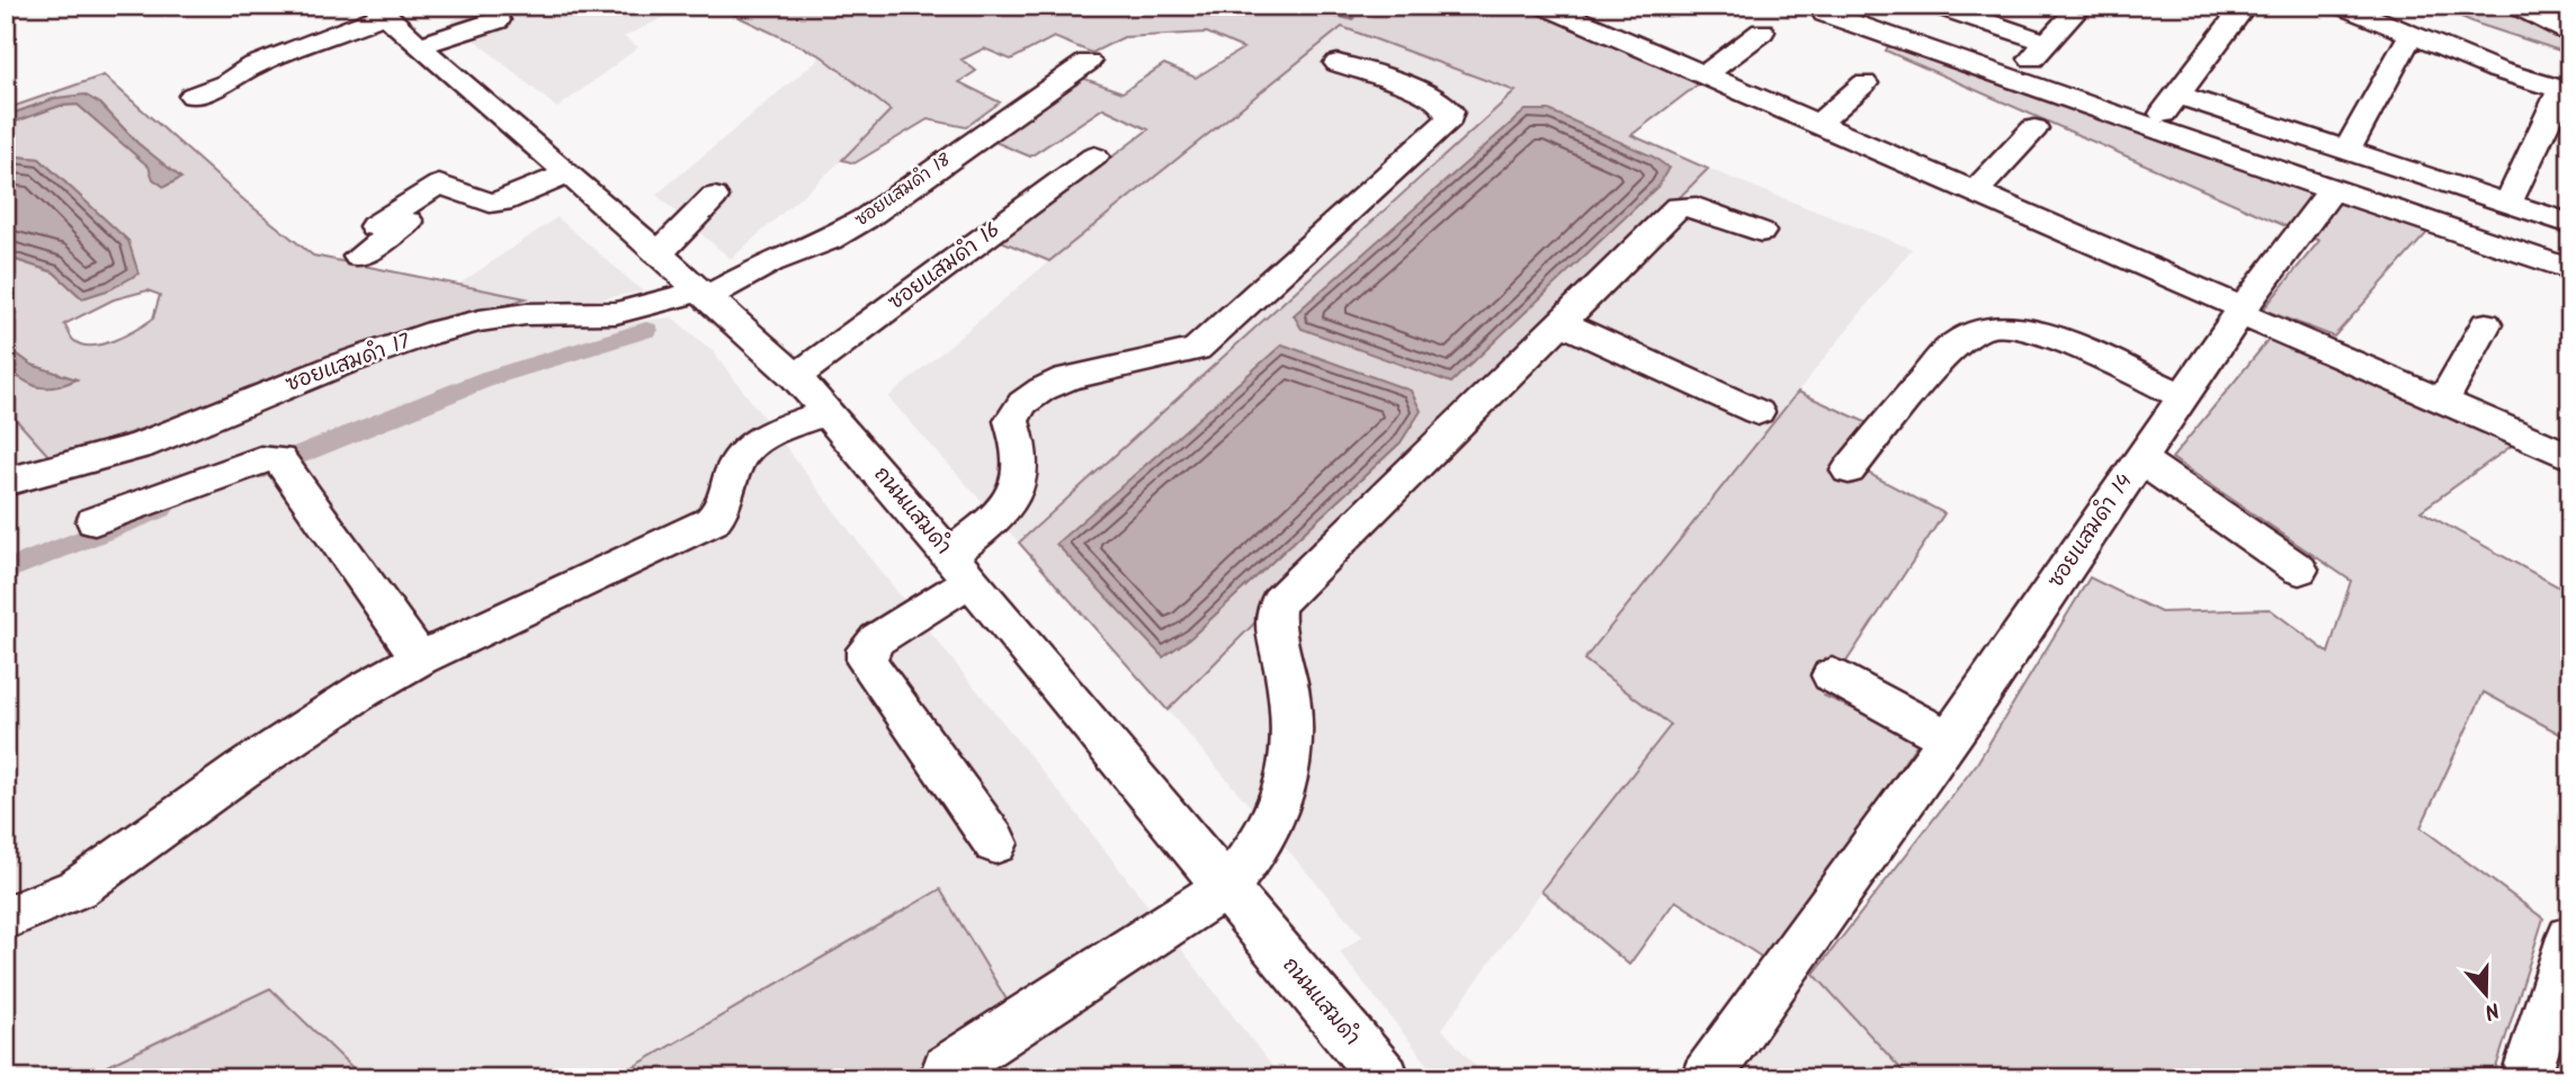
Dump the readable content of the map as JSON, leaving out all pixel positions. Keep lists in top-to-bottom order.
{
  "streets": {
    "street": [
      "ซอยแสมดำ 18",
      "ซอยแสมดำ 16",
      "ซอยแสมดำ 17",
      "ถนนแสมดำ",
      "ซอยแสมดำ 14"
    ]
  },
  "crossings": [
    ["ซอยแสมดำ 18", "ซอยแสมดำ 17"],
    ["ซอยแสมดำ 18", "ถนนแสมดำ"],
    ["ซอยแสมดำ 16", "ถนนแสมดำ"],
    ["ซอยแสมดำ 17", "ถนนแสมดำ"]
  ],
  "north": "bottom"
}
